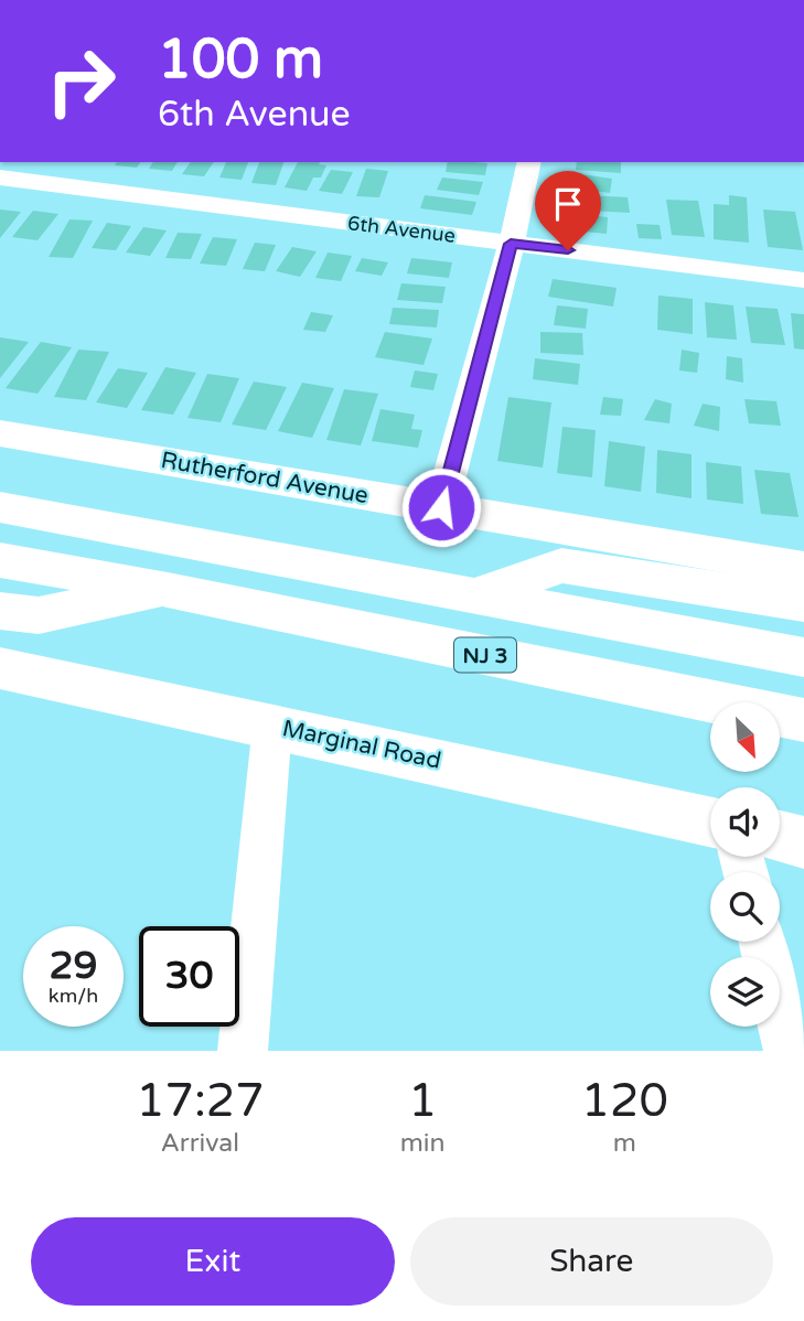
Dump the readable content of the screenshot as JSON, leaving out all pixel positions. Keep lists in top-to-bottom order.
{
  "streets": {
    "main road": ["Rutherford Avenue", "NJ 3", "Marginal Road"],
    "street": ["6th Avenue"]
  },
  "north": "bottom right",
  "page": {
    "turn": ["100 m", "6th Avenue"],
    "speed": "29 km/h",
    "limit": "30",
    "eta": [
      "17:27",
      "Arrival",
      "1",
      "min",
      "120",
      "m"
    ],
    "buttons": ["Exit", "Share"]
  }
}
